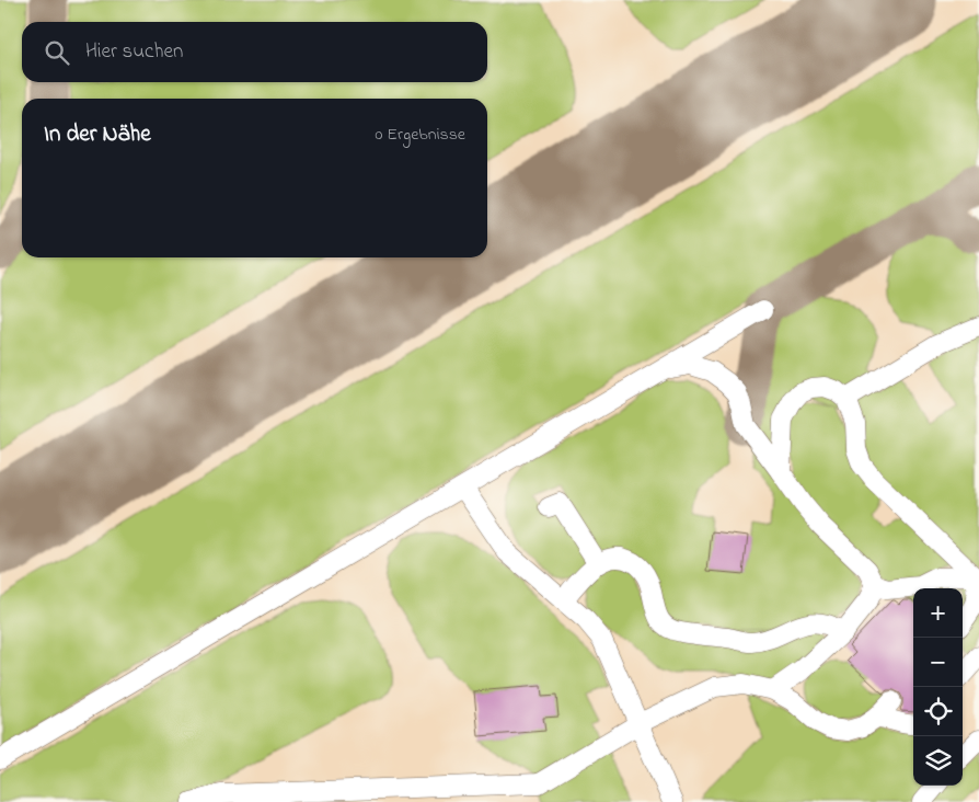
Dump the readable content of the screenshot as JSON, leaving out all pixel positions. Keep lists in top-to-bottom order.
{
  "page": {
    "search": "Hier suchen",
    "heading": ["In der Nähe", "0 Ergebnisse"],
    "map_buttons": ["+", "−"]
  }
}
